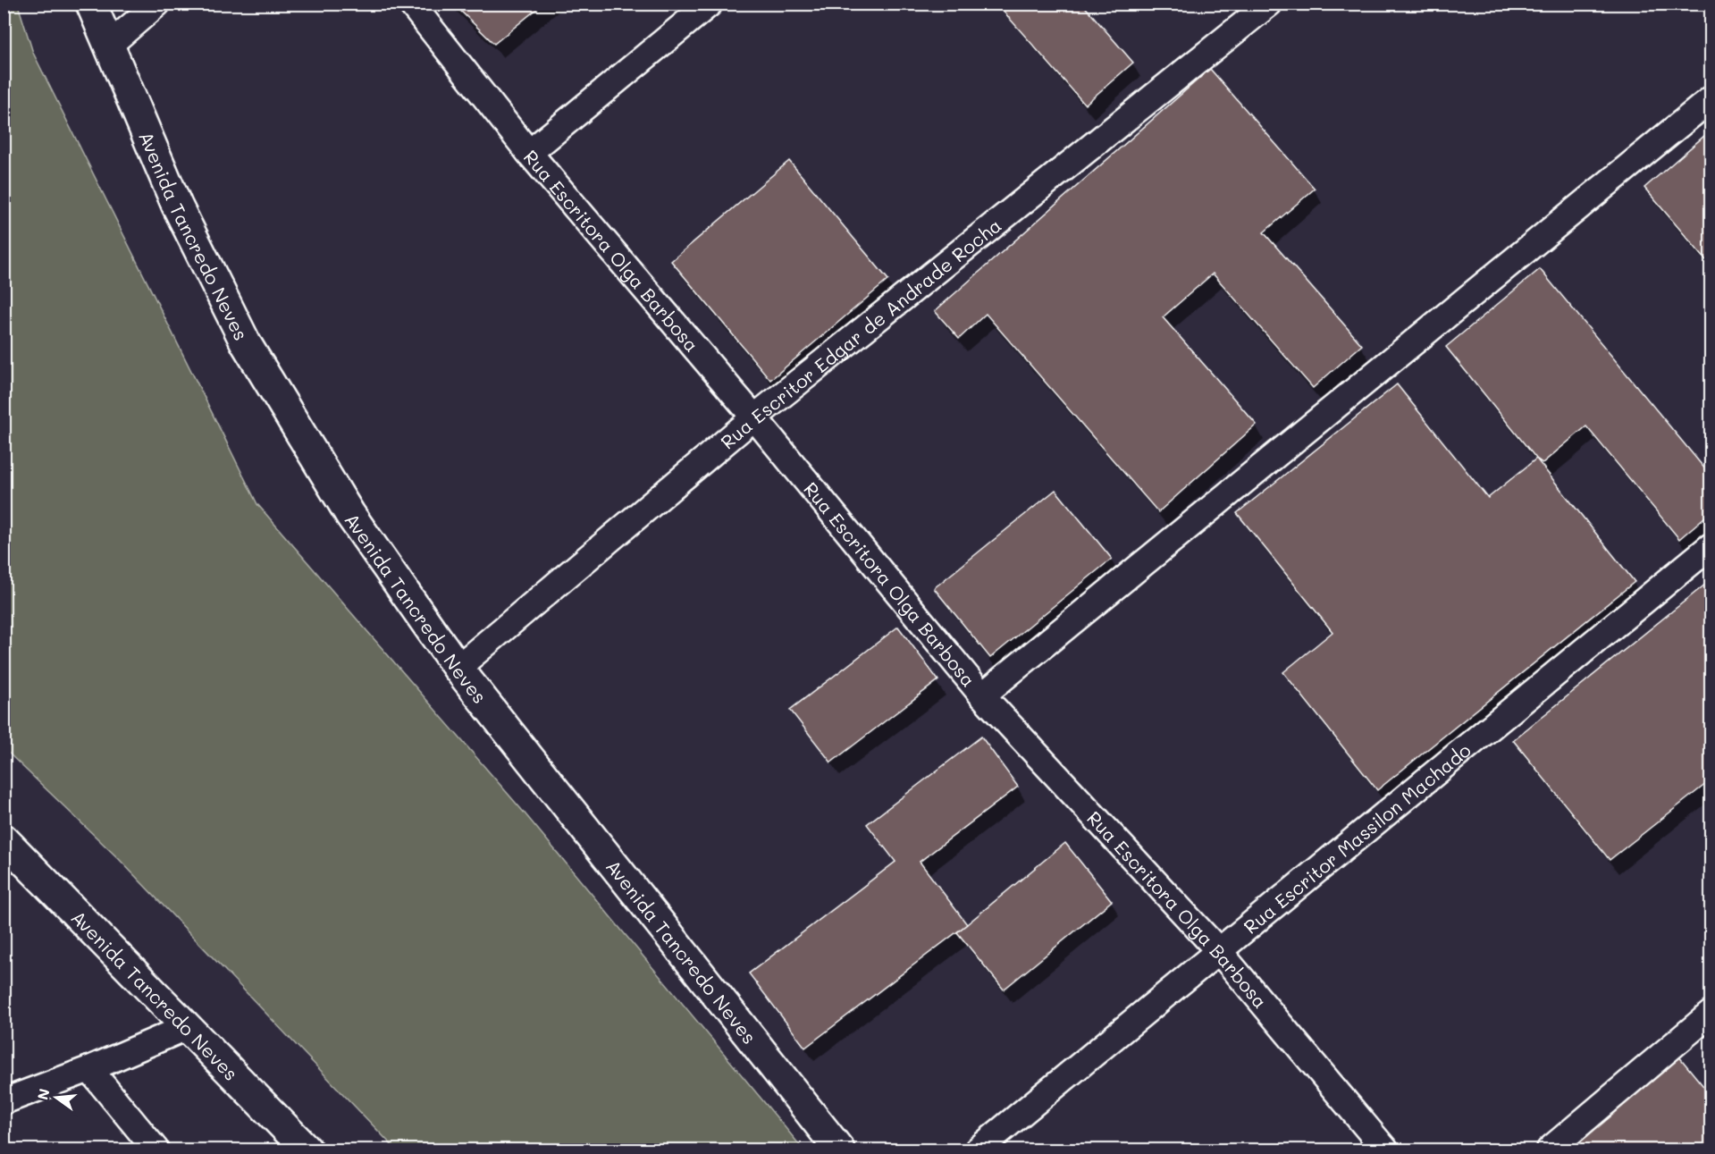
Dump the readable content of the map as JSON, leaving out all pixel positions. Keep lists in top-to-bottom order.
{
  "streets": {
    "street": [
      "Avenida Tancredo Neves",
      "Rua Escritora Olga Barbosa",
      "Rua Escritor Edgar de Andrade Rocha",
      "Rua Escritor Massilon Machado"
    ]
  },
  "crossings": [
    ["Avenida Tancredo Neves", "Rua Escritor Edgar de Andrade Rocha"],
    ["Rua Escritora Olga Barbosa", "Rua Escritor Edgar de Andrade Rocha"],
    ["Rua Escritora Olga Barbosa", "Rua Escritor Massilon Machado"]
  ],
  "north": "left"
}
